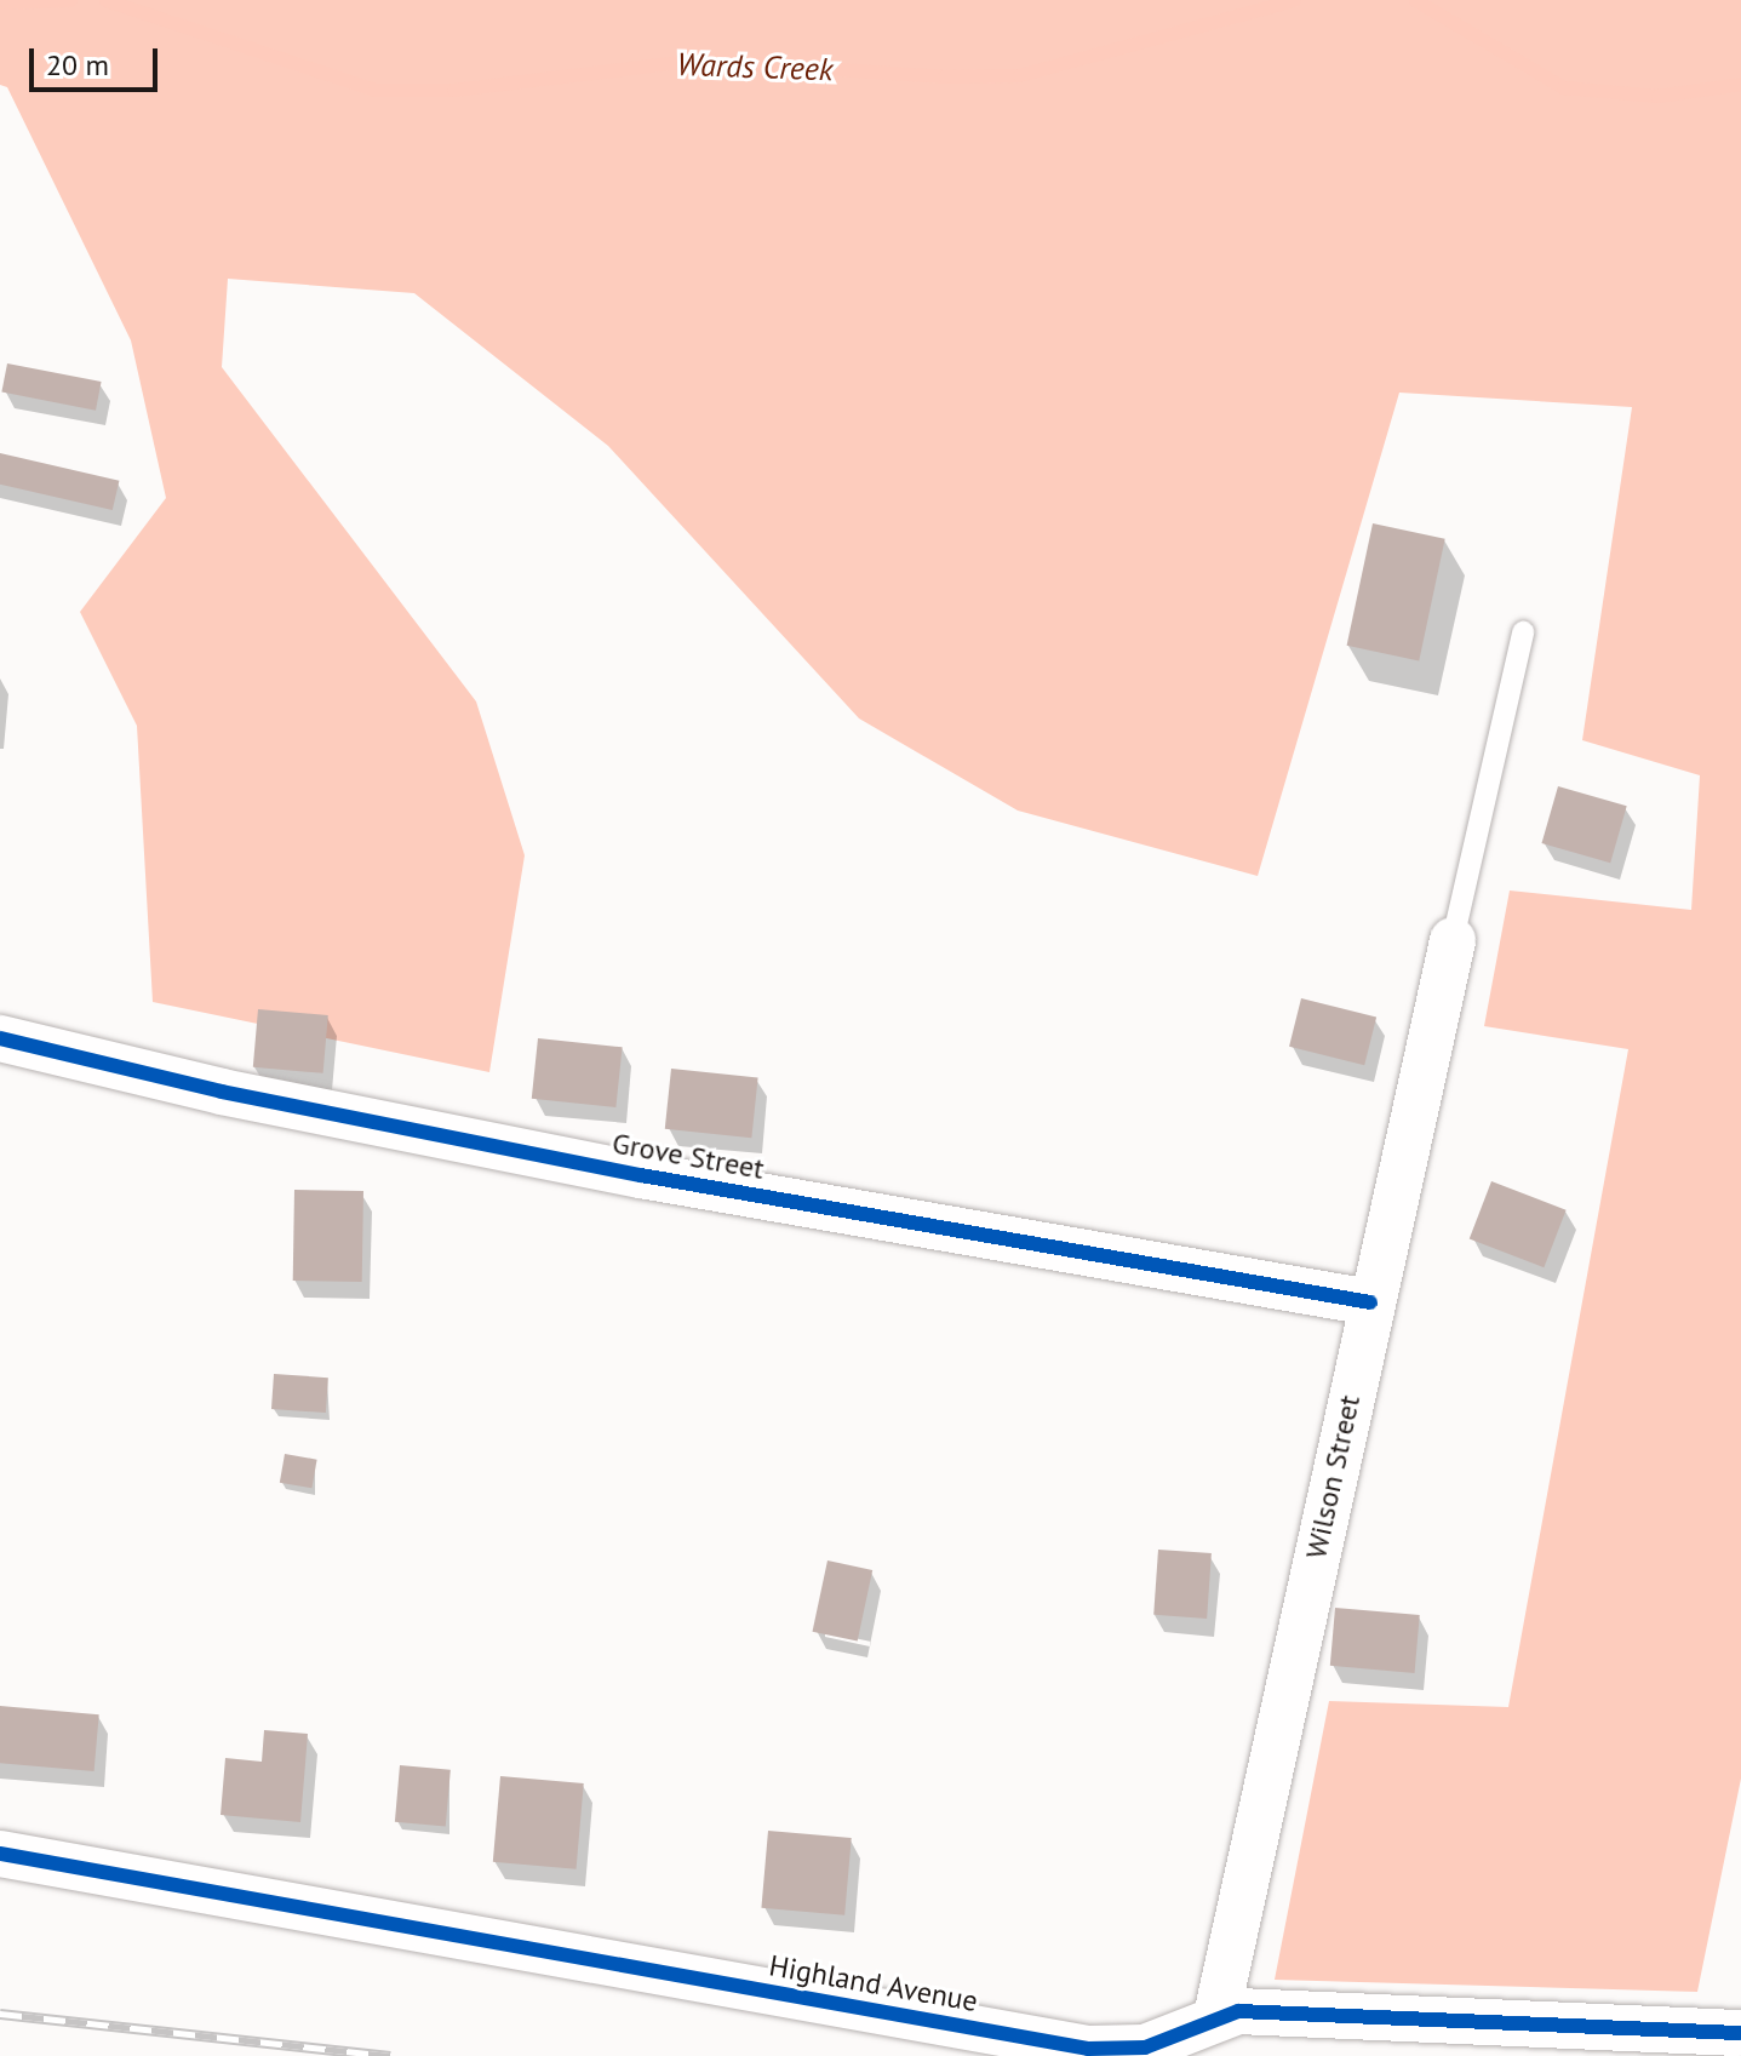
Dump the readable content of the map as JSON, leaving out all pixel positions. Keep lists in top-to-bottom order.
{
  "streets": {
    "street": ["Grove Street", "Wilson Street", "Highland Avenue"]
  },
  "crossings": [
    ["Grove Street", "Wilson Street"],
    ["Wilson Street", "Highland Avenue"]
  ],
  "water": ["Wards Creek"],
  "scale_bar": "20 m"
}
